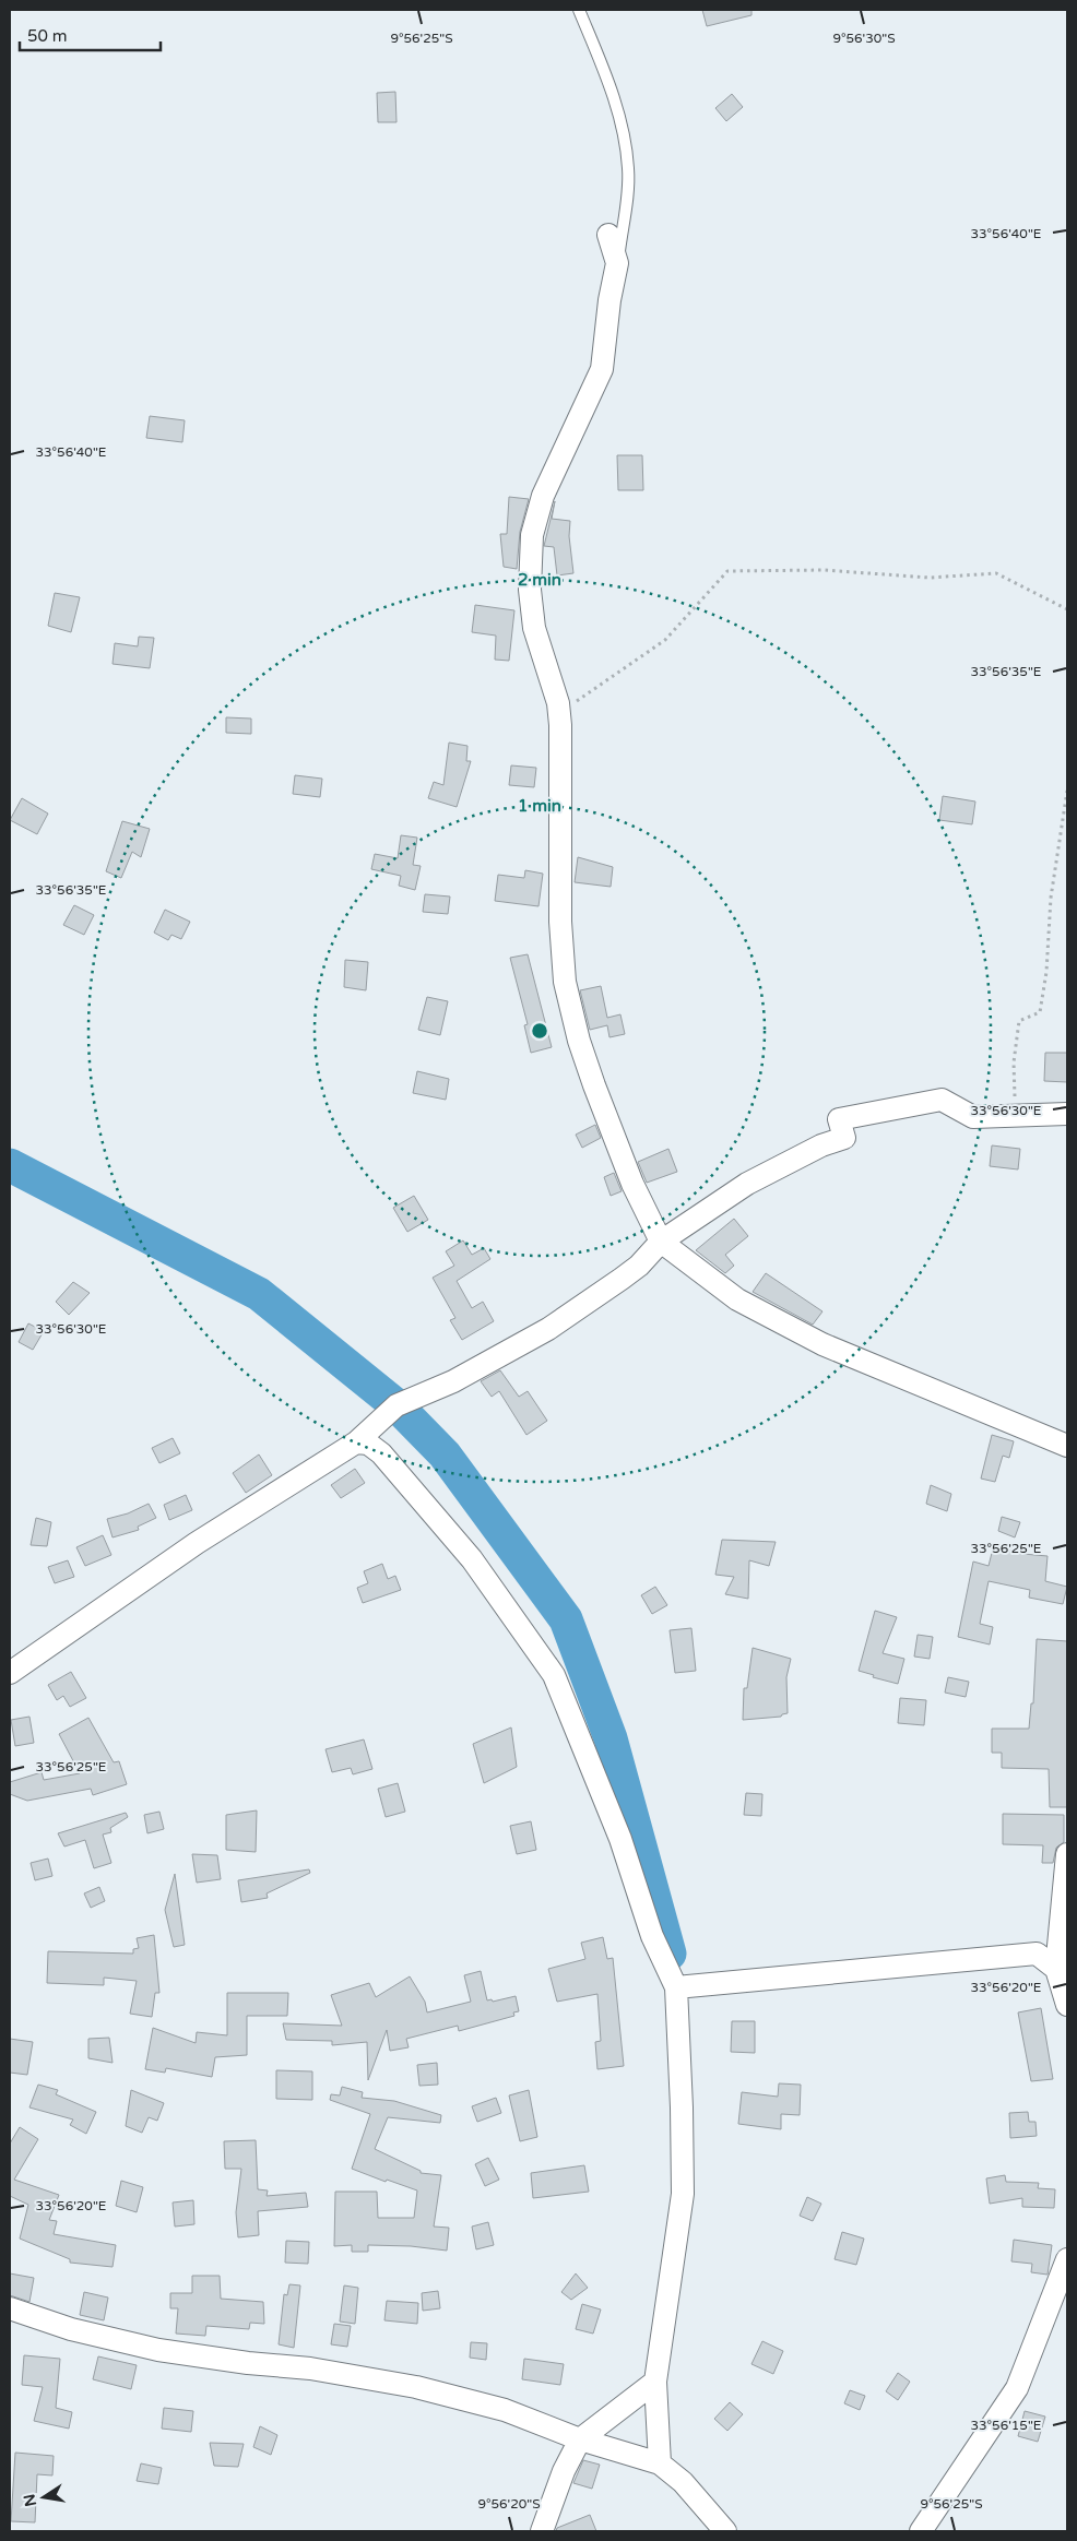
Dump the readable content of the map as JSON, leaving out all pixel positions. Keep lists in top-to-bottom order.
{
  "scale_bar": "50 m",
  "north": "left",
  "coordinates": [
    "9°56'25\"S",
    "9°56'30\"S",
    "33°56'40\"E",
    "33°56'35\"E",
    "33°56'30\"E",
    "33°56'25\"E",
    "33°56'20\"E",
    "33°56'15\"E",
    "9°56'20\"S"
  ],
  "rings": ["2 min", "1 min"]
}
